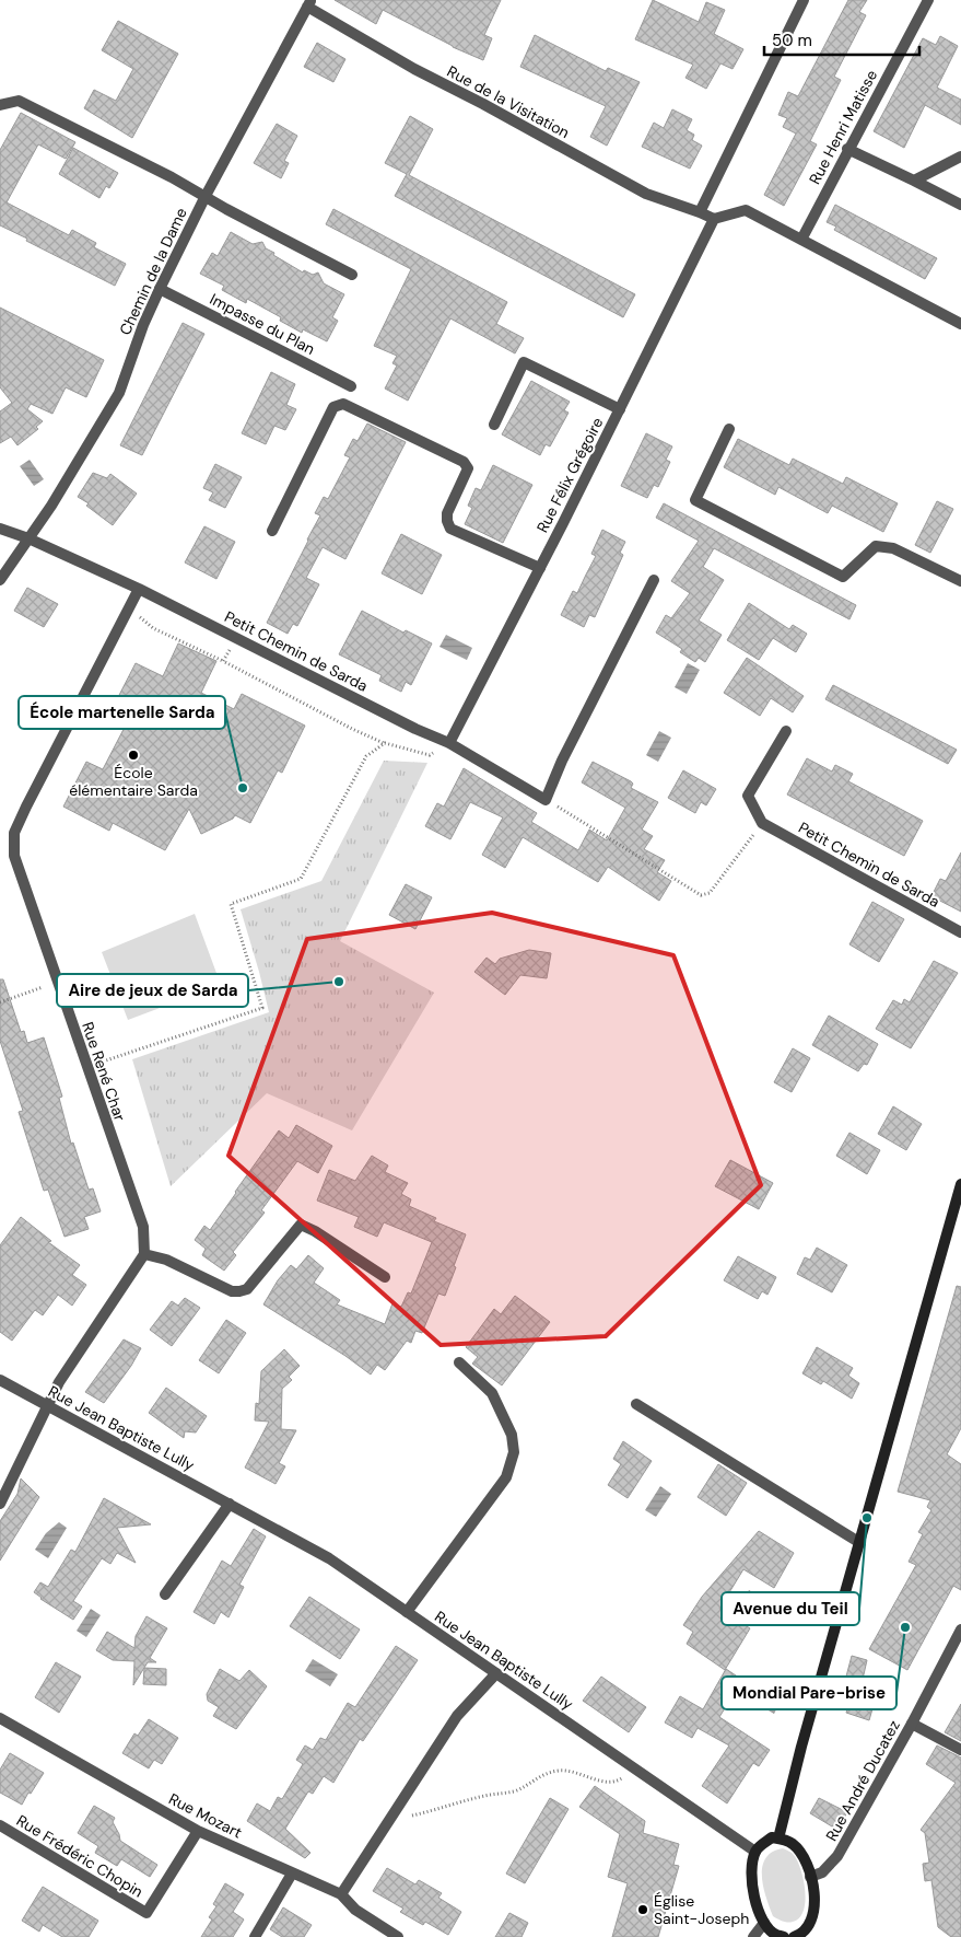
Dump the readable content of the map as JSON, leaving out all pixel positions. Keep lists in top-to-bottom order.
{
  "streets": {
    "street": [
      "Rue de la Visitation",
      "Rue Henri Matisse",
      "Chemin de la Dame",
      "Impasse du Plan",
      "Rue Félix Grégoire",
      "Petit Chemin de Sarda",
      "Rue René Char",
      "Rue Jean Baptiste Lully",
      "Rue André Ducatez",
      "Rue Mozart",
      "Rue Frédéric Chopin"
    ]
  },
  "crossings": [
    ["Rue de la Visitation", "Chemin de la Dame"],
    ["Rue de la Visitation", "Rue Félix Grégoire"],
    ["Chemin de la Dame", "Impasse du Plan"],
    ["Chemin de la Dame", "Petit Chemin de Sarda"],
    ["Rue Félix Grégoire", "Petit Chemin de Sarda"],
    ["Petit Chemin de Sarda", "Rue René Char"],
    ["Rue Mozart", "Rue Frédéric Chopin"]
  ],
  "places": [
    "École élémentaire Sarda",
    "École martenelle Sarda",
    "Aire de jeux de Sarda",
    "Avenue du Teil",
    "Mondial Pare-brise",
    "Église Saint-Joseph"
  ],
  "scale_bar": "50 m"
}
